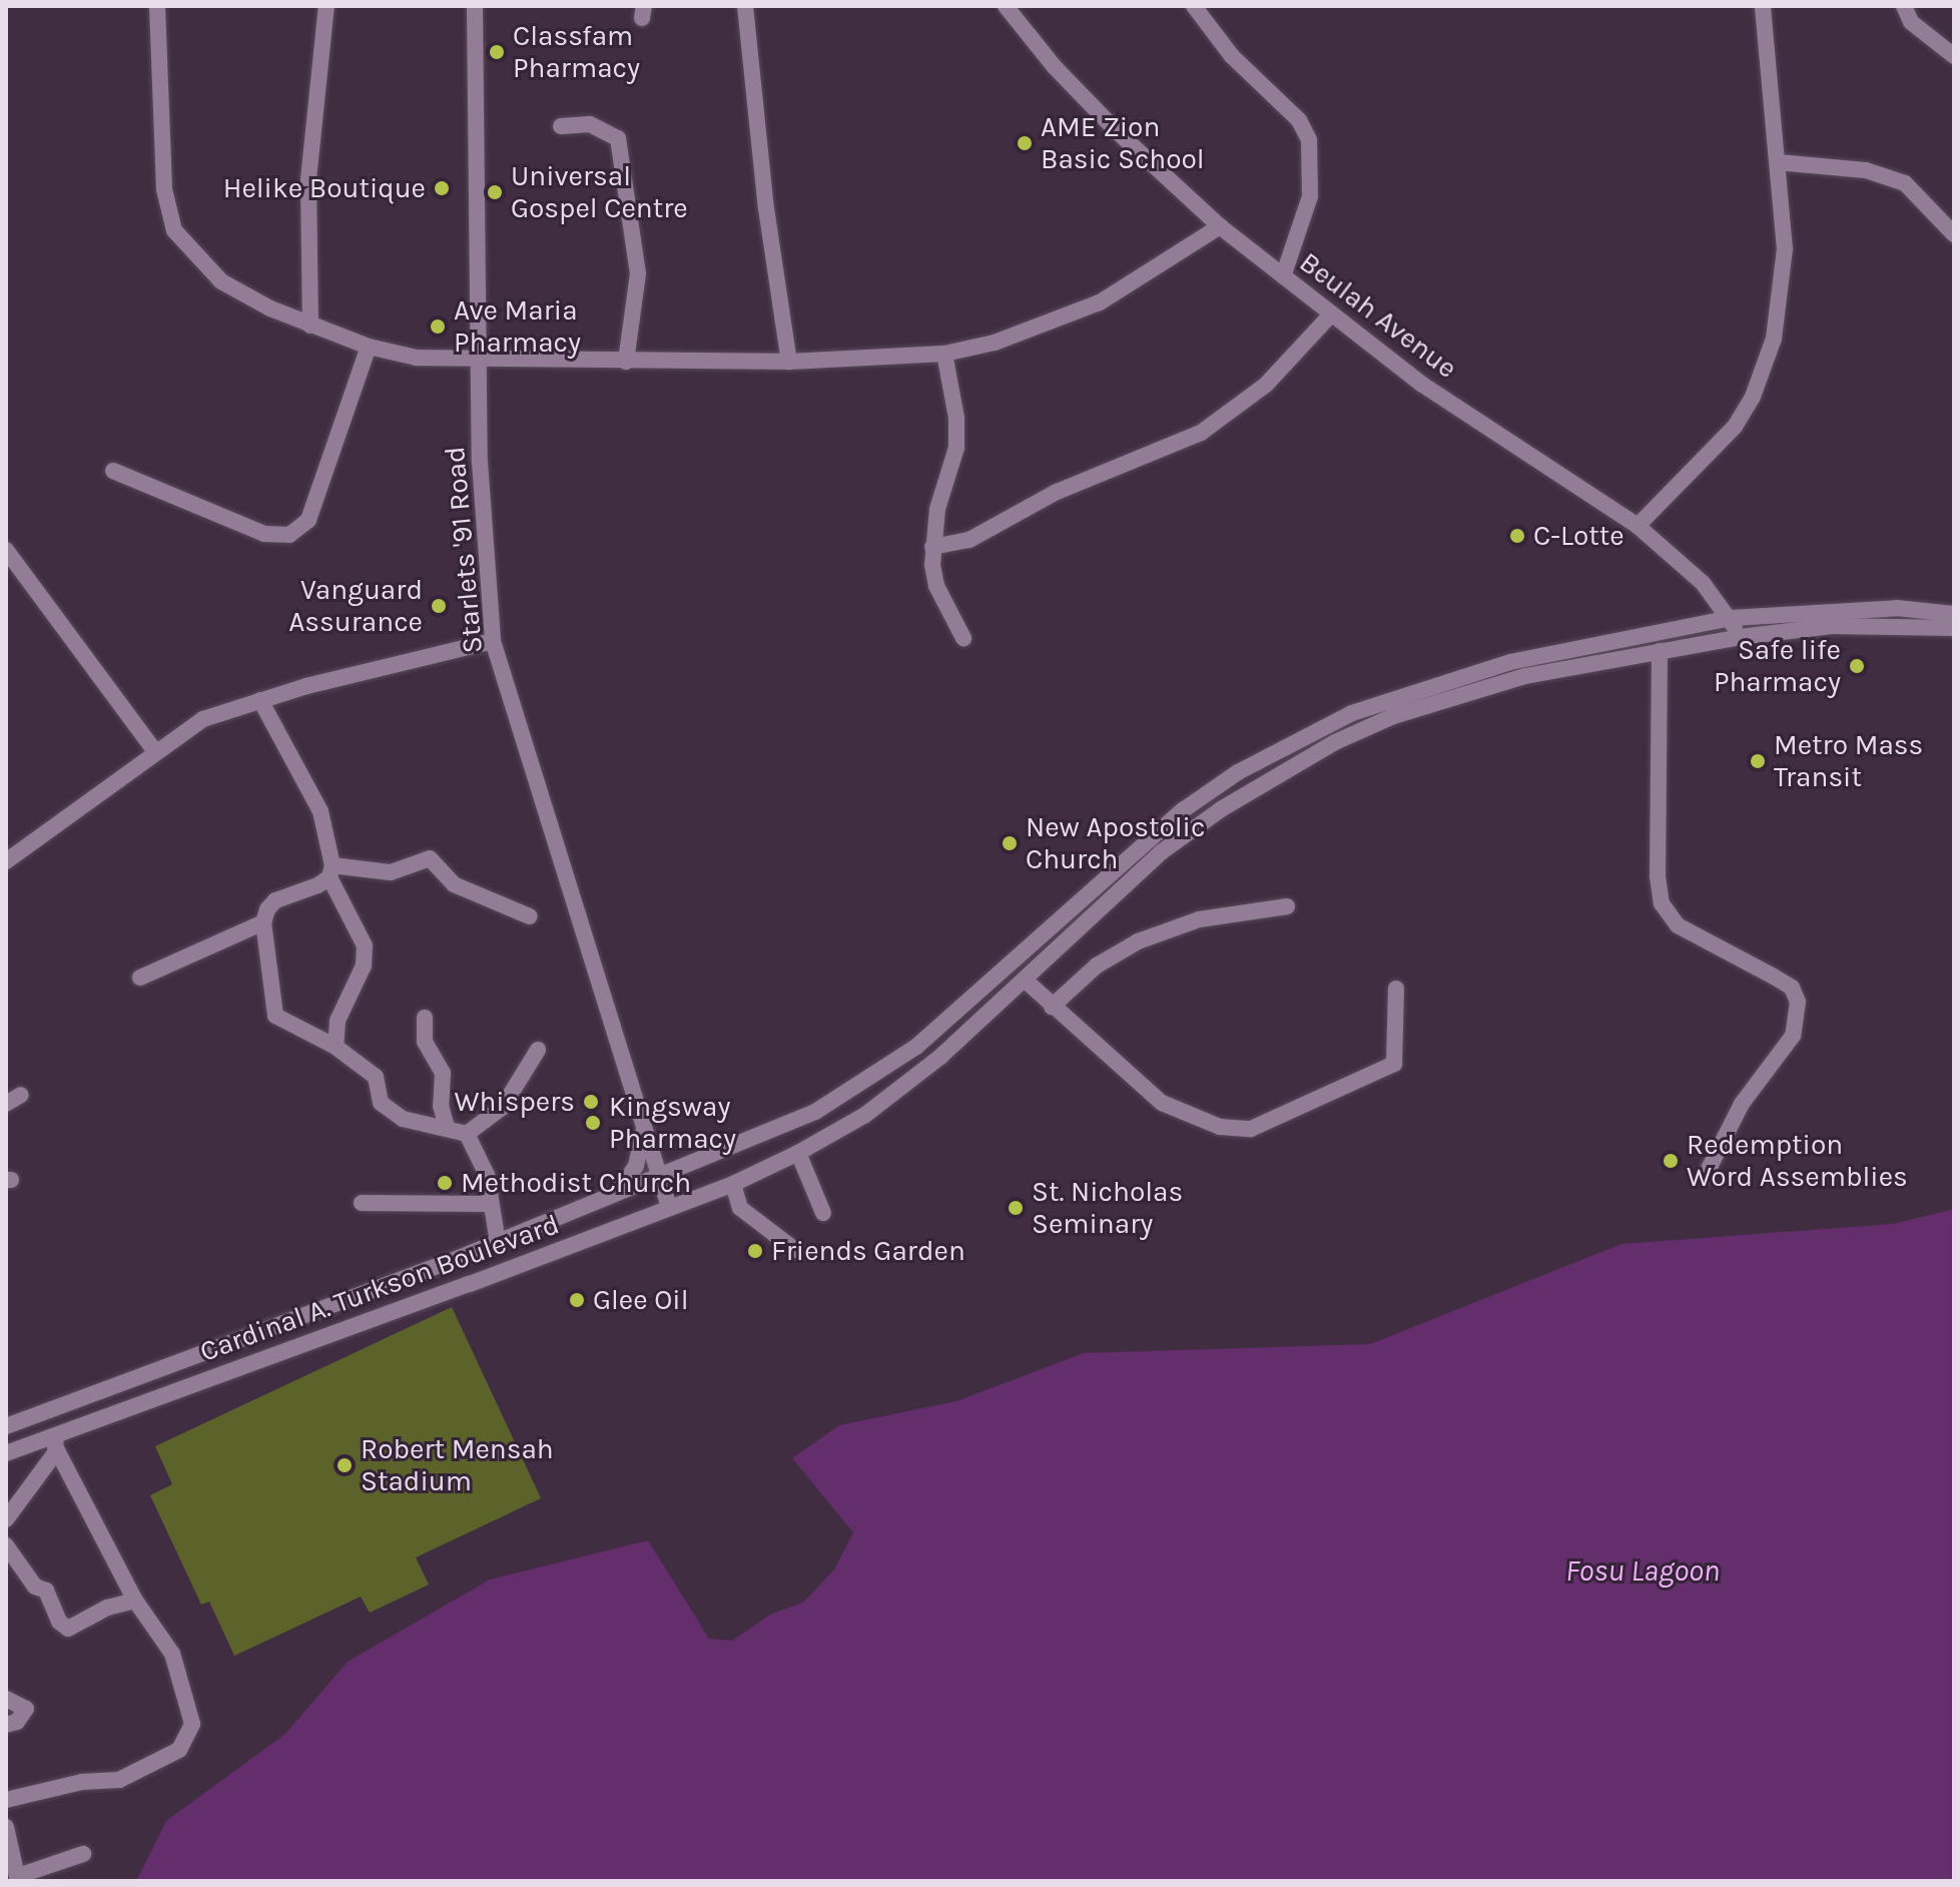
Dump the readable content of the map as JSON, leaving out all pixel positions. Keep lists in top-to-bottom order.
{
  "streets": {
    "street": ["Beulah Avenue", "Starlets '91 Road", "Cardinal A. Turkson Boulevard"]
  },
  "crossings": [
    ["Beulah Avenue", "Cardinal A. Turkson Boulevard"],
    ["Starlets '91 Road", "Cardinal A. Turkson Boulevard"]
  ],
  "water": ["Fosu Lagoon"],
  "places": [
    "Classfam Pharmacy",
    "AME Zion Basic School",
    "Helike Boutique",
    "Universal Gospel Centre",
    "Ave Maria Pharmacy",
    "C-Lotte",
    "Vanguard Assurance",
    "Safe life Pharmacy",
    "Metro Mass Transit",
    "New Apostolic Church",
    "Whispers",
    "Kingsway Pharmacy",
    "Redemption Word Assemblies",
    "Methodist Church",
    "St. Nicholas Seminary",
    "Friends Garden",
    "Glee Oil",
    "Robert Mensah Stadium"
  ]
}
